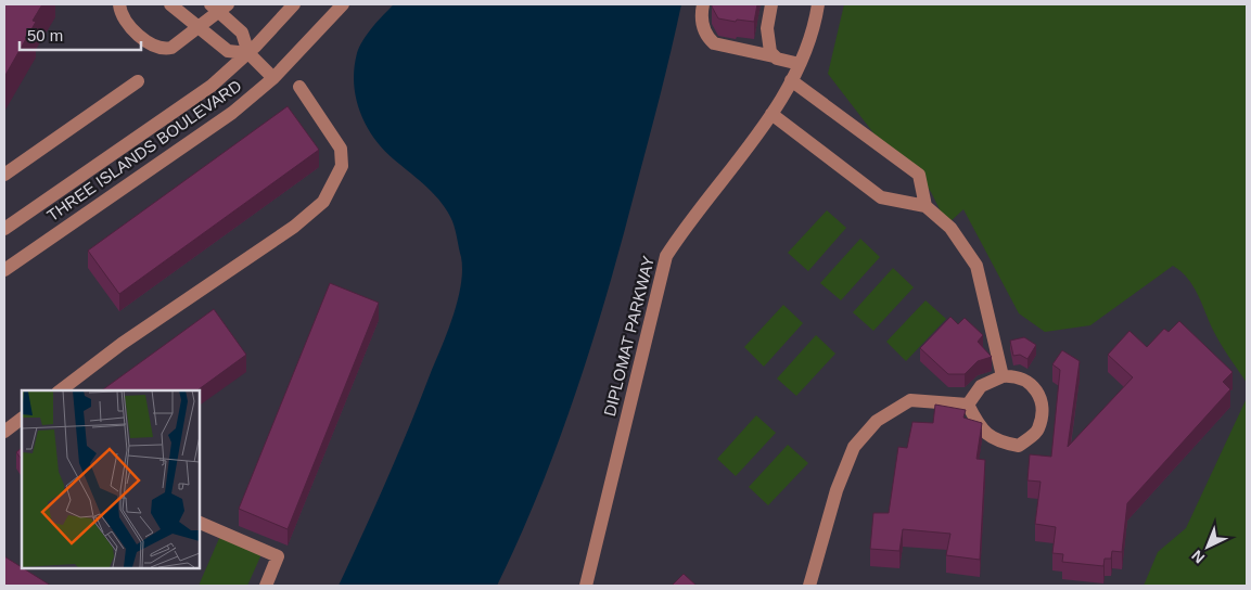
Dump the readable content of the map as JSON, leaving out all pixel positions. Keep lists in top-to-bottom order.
{
  "streets": {
    "street": ["THREE ISLANDS BOULEVARD", "DIPLOMAT PARKWAY"]
  },
  "scale_bar": "50 m",
  "north": "bottom left"
}
